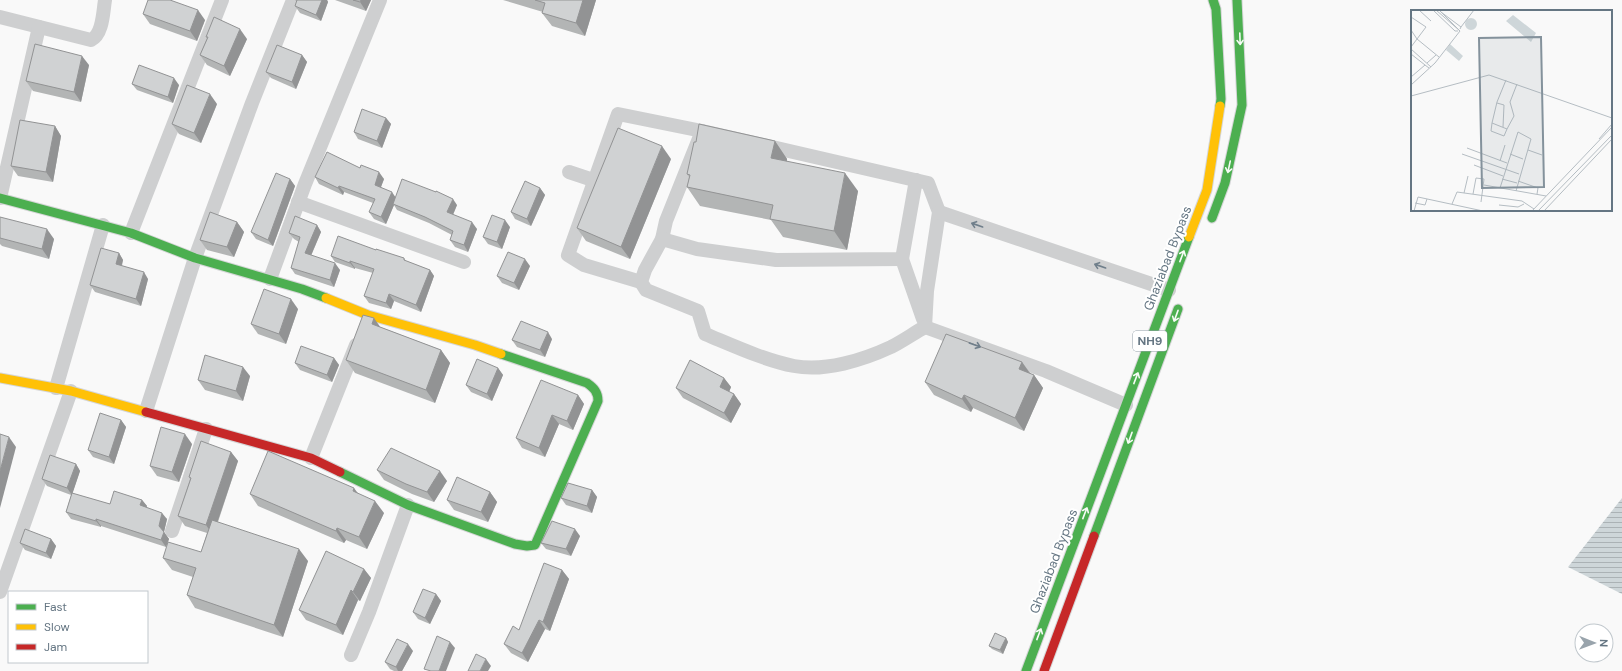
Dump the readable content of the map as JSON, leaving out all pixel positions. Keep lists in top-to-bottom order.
{
  "streets": {
    "main road": ["Ghaziabad Bypass", "NH9"]
  },
  "legend": ["Fast", "Slow", "Jam"],
  "north": "right"
}
